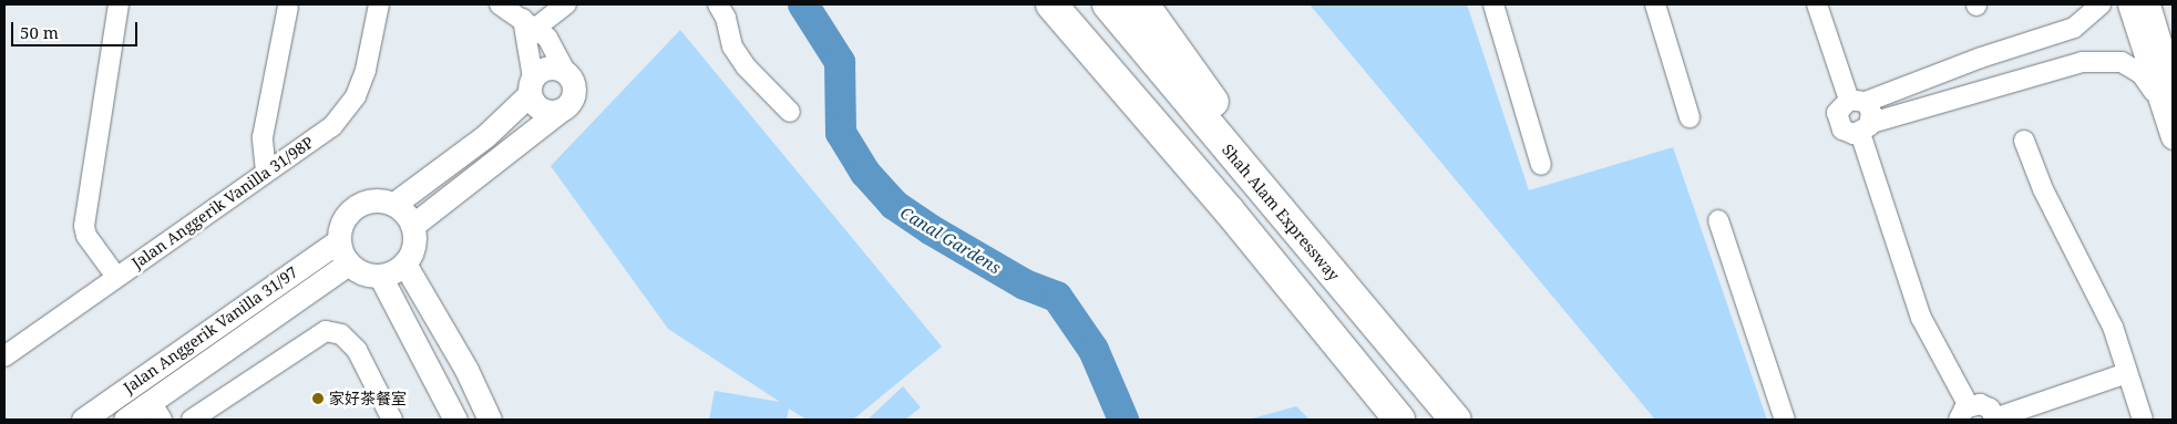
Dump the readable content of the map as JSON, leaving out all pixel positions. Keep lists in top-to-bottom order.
{
  "streets": {
    "highway": ["Shah Alam Expressway"],
    "street": ["Jalan Anggerik Vanilla 31/98P", "Jalan Anggerik Vanilla 31/97"]
  },
  "water": ["Canal Gardens"],
  "places": ["家好茶餐室"],
  "scale_bar": "50 m"
}
